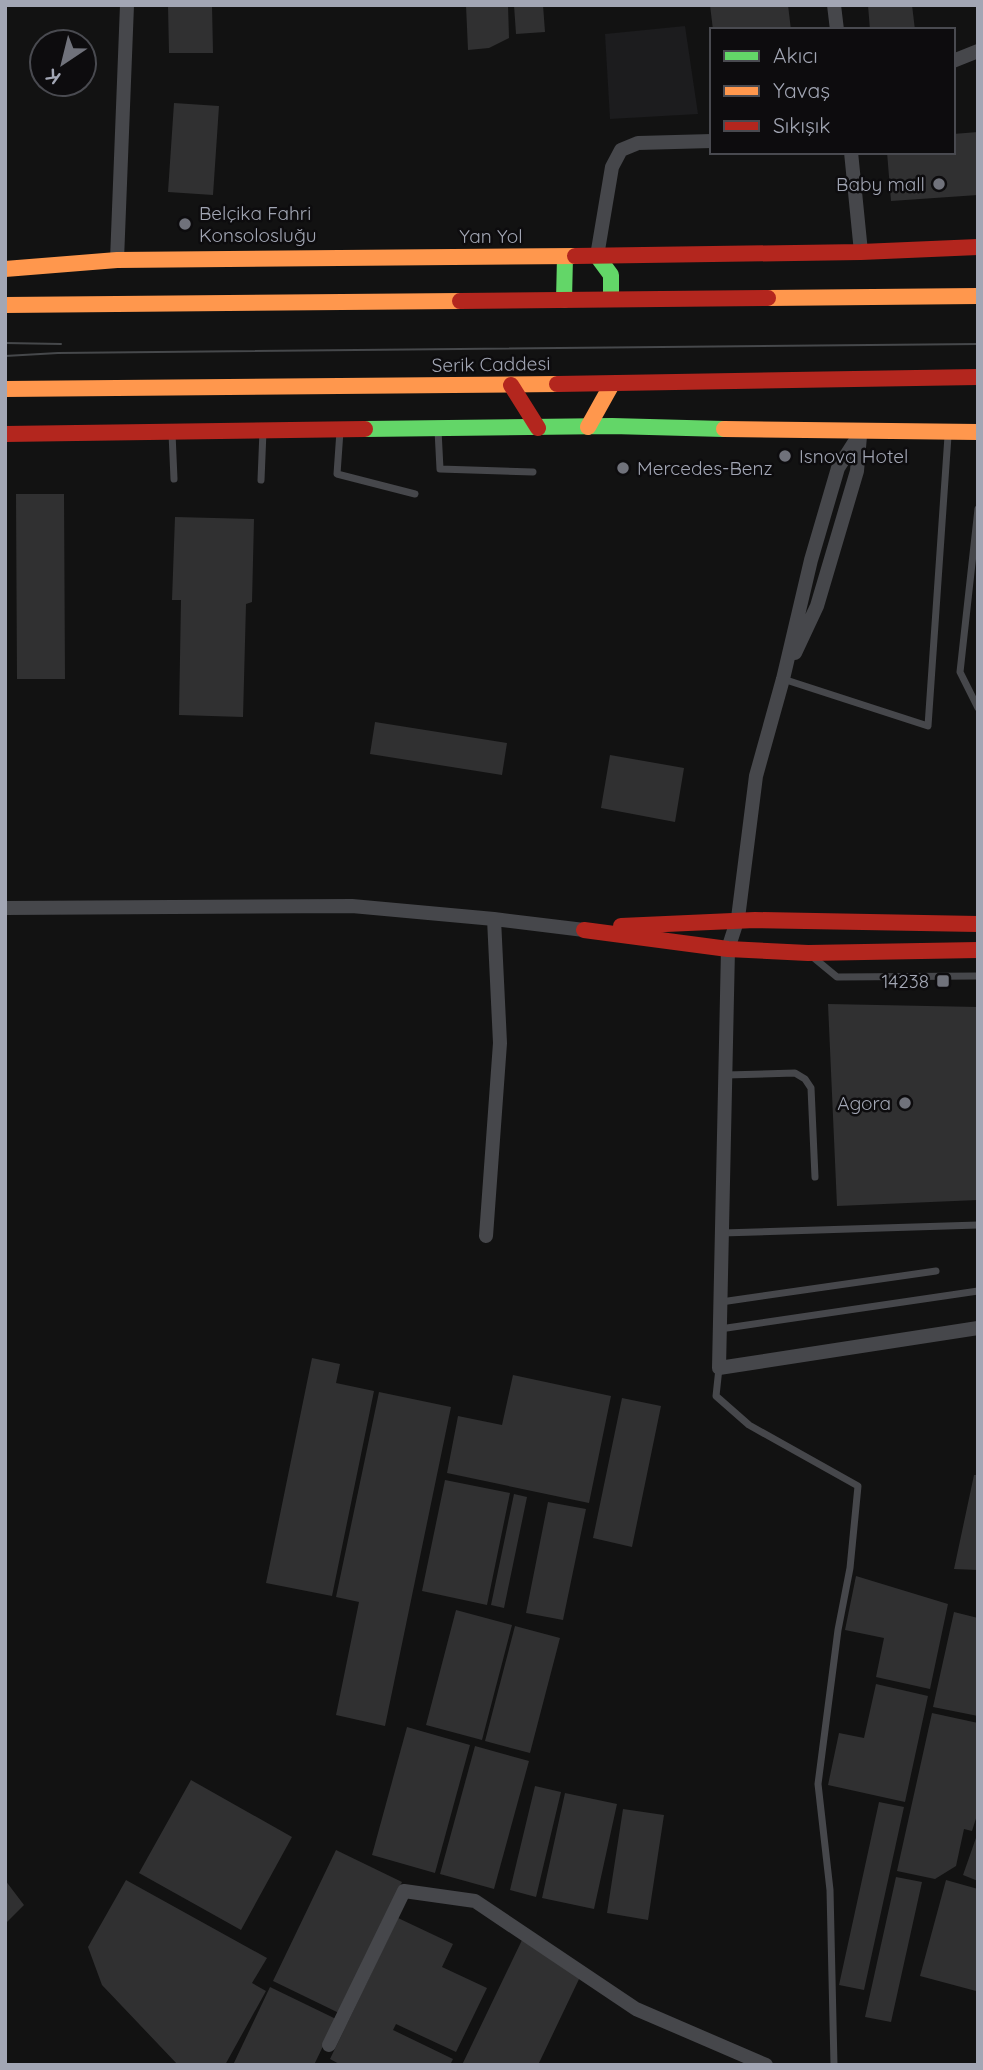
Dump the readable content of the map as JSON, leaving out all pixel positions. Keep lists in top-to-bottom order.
{
  "streets": {
    "main road": ["Yan Yol", "Serik Caddesi"]
  },
  "places": {
    "other": [
      "Baby mall",
      "Belçika Fahri Konsolosluğu",
      "Isnova Hotel",
      "Mercedes-Benz",
      "Agora"
    ],
    "transit": ["14238"]
  },
  "legend": ["Akıcı", "Yavaş", "Sıkışık"],
  "north": "bottom left"
}
